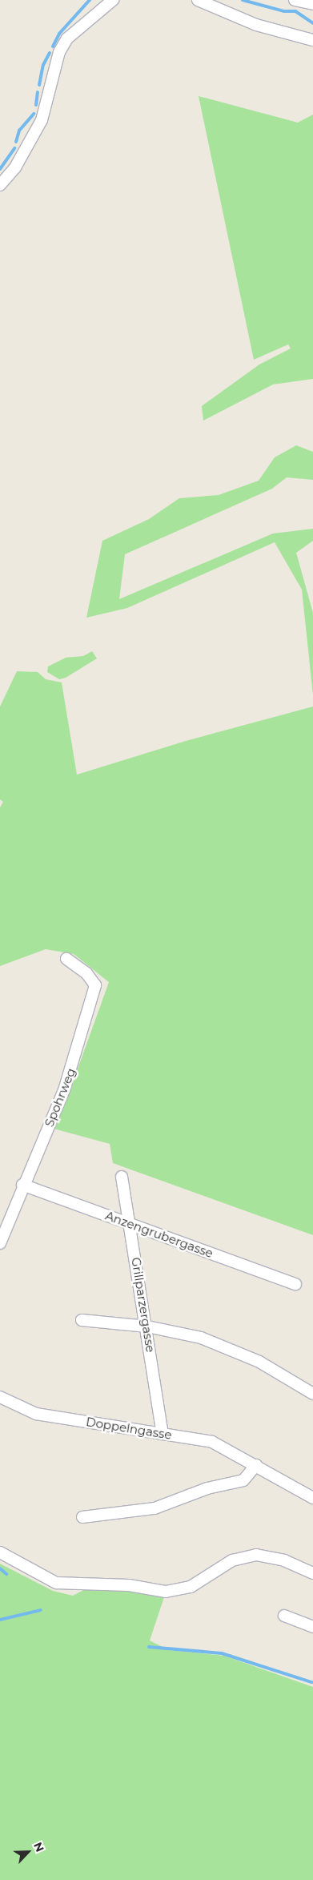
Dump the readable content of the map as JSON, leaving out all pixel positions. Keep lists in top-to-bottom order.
{
  "streets": {
    "street": [
      "Spohrweg",
      "Anzengrubergasse",
      "Grillparzergasse",
      "Doppelngasse"
    ]
  },
  "crossings": [
    ["Spohrweg", "Anzengrubergasse"],
    ["Anzengrubergasse", "Grillparzergasse"],
    ["Grillparzergasse", "Doppelngasse"]
  ],
  "north": "top right"
}
